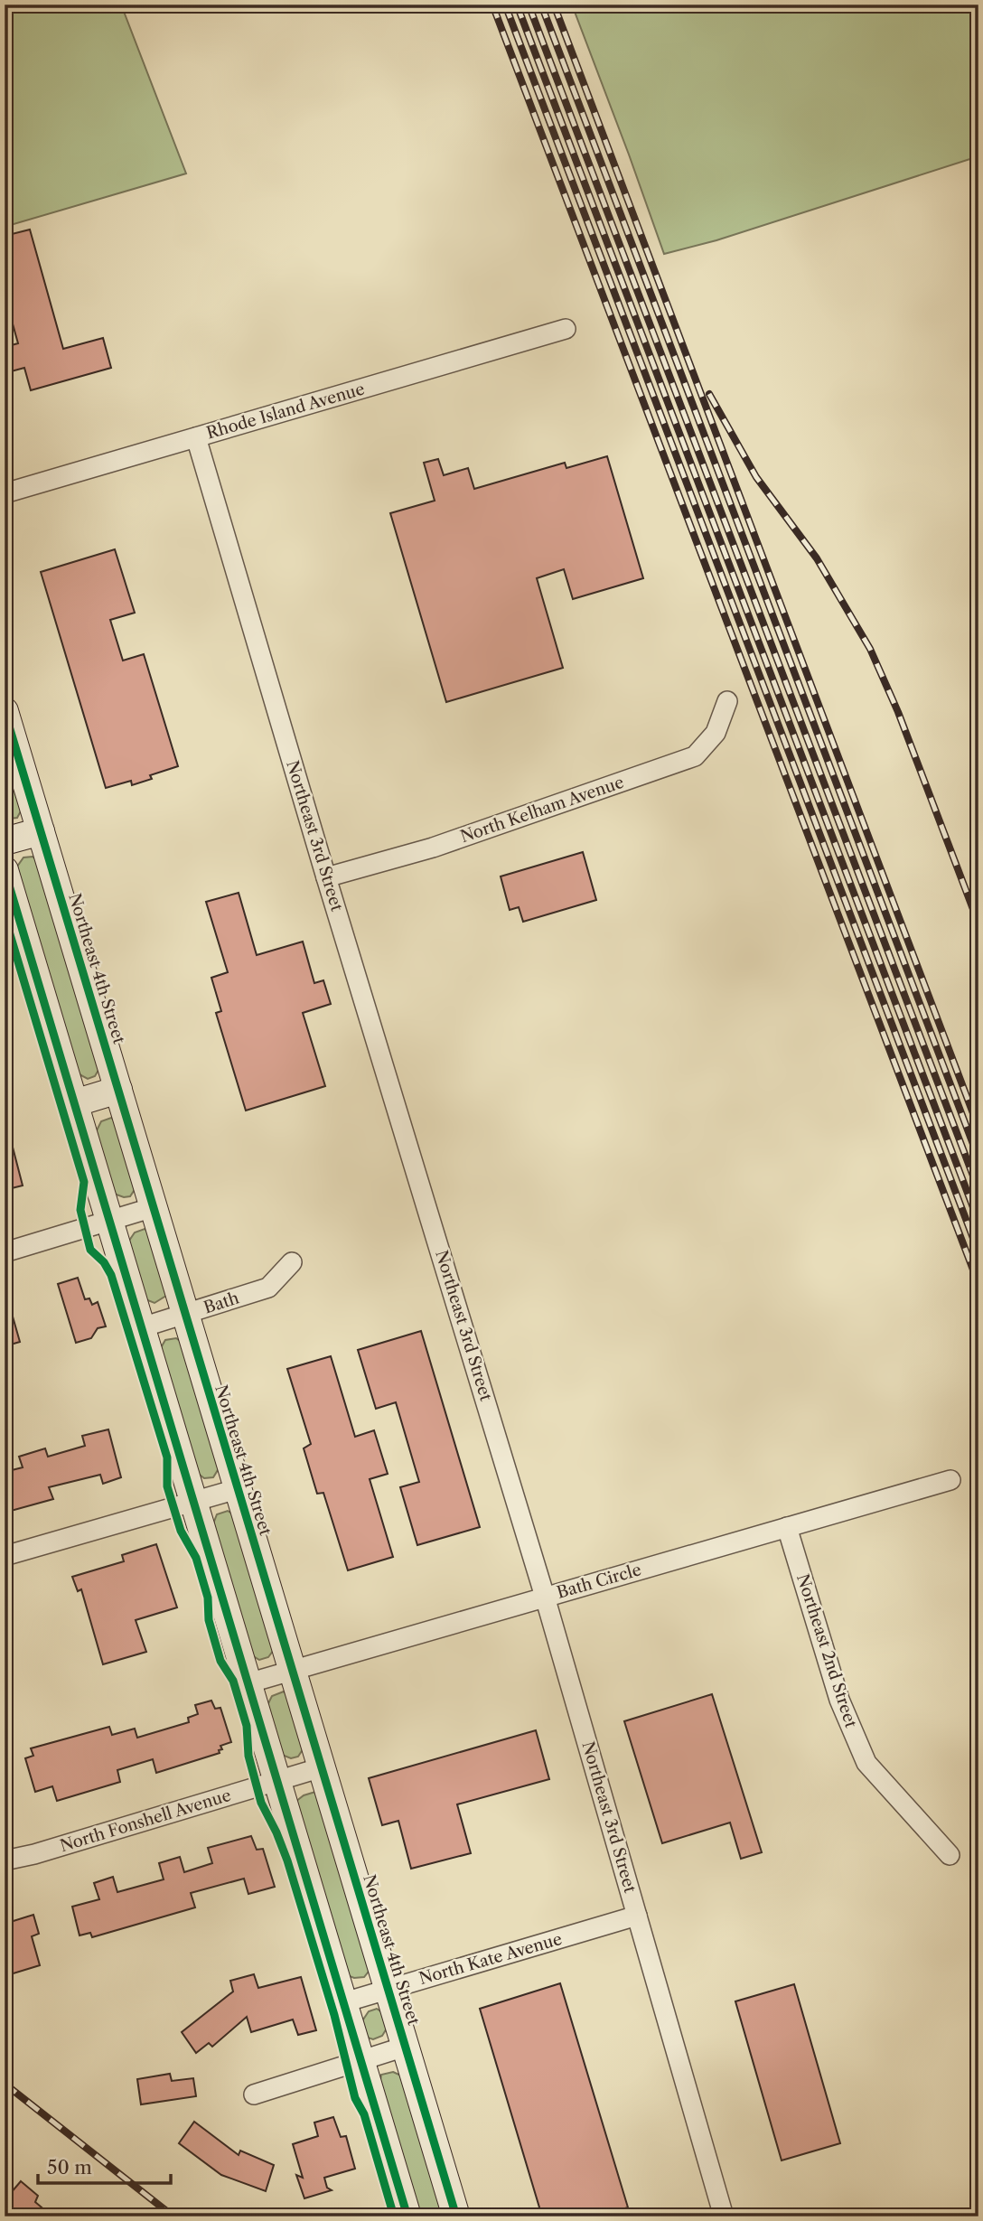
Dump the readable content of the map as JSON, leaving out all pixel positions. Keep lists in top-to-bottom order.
{
  "streets": {
    "main road": ["Northeast 4th Street"],
    "street": [
      "Rhode Island Avenue",
      "North Kelham Avenue",
      "Northeast 3rd Street",
      "Bath",
      "Bath Circle",
      "Northeast 2nd Street",
      "North Fonshell Avenue",
      "North Kate Avenue"
    ]
  },
  "crossings": [
    ["Rhode Island Avenue", "Northeast 3rd Street"],
    ["North Kelham Avenue", "Northeast 3rd Street"],
    ["Northeast 3rd Street", "Bath Circle"],
    ["Northeast 3rd Street", "North Kate Avenue"],
    ["Northeast 4th Street", "Bath"],
    ["Northeast 4th Street", "Bath Circle"],
    ["Northeast 4th Street", "North Fonshell Avenue"],
    ["Northeast 4th Street", "North Kate Avenue"],
    ["Bath Circle", "Northeast 2nd Street"]
  ],
  "scale_bar": "50 m"
}
